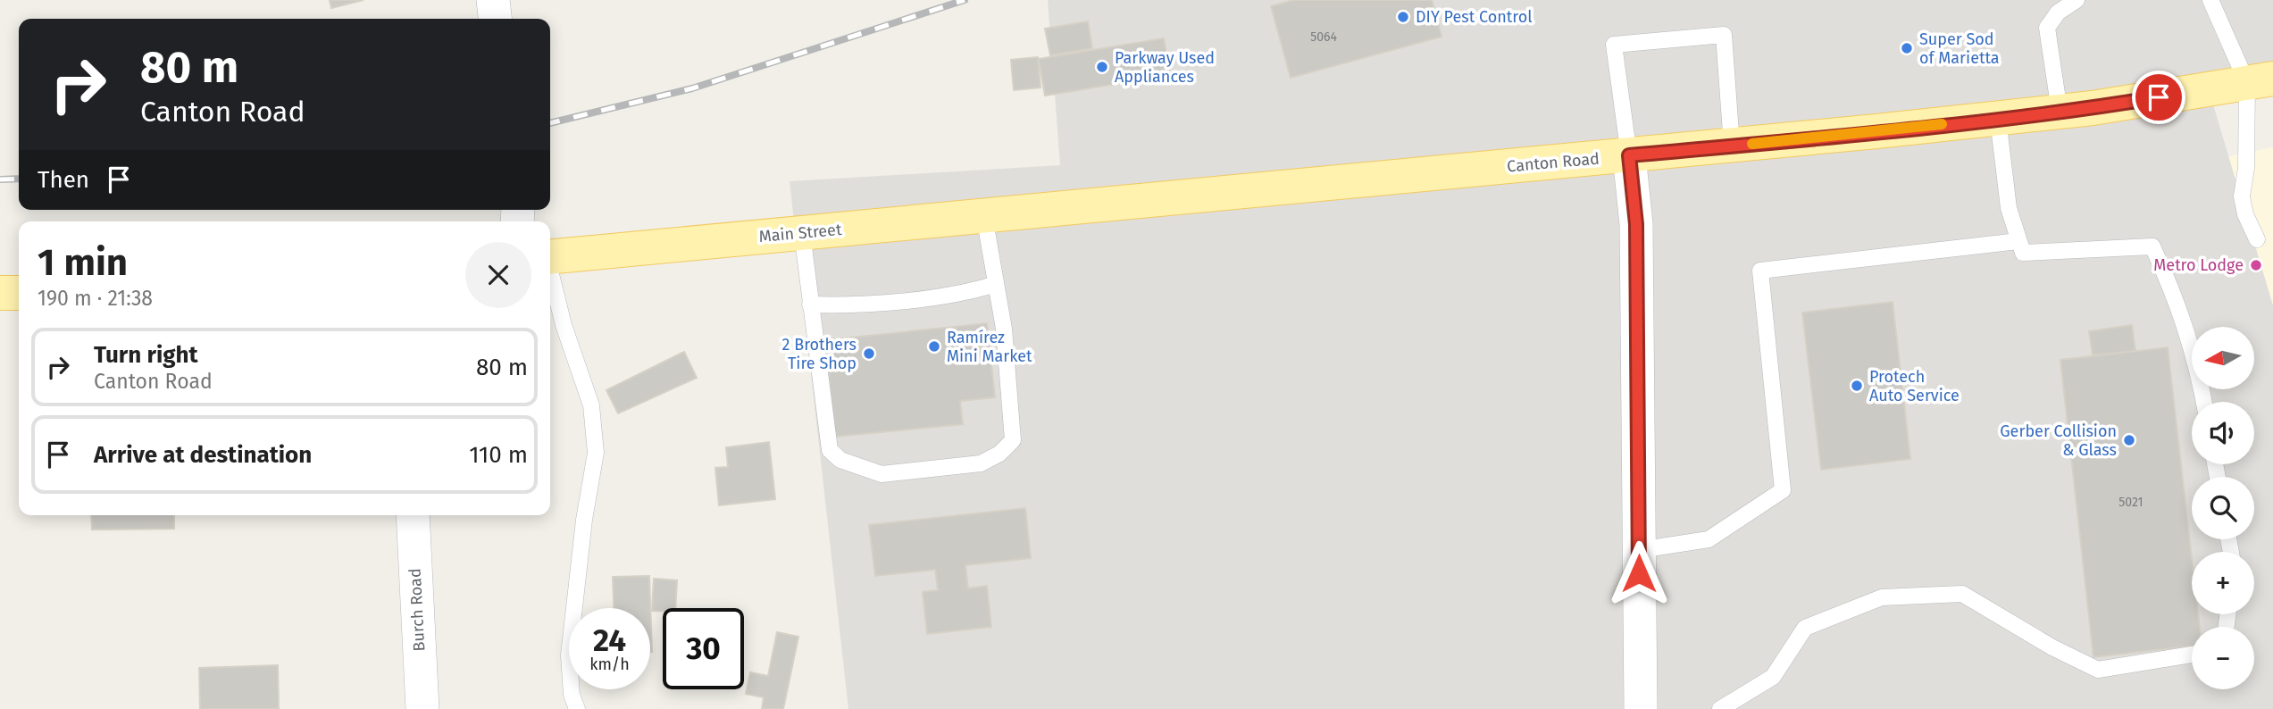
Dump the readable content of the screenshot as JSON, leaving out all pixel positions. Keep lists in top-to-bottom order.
{
  "streets": {
    "main road": ["Canton Road", "Main Street"],
    "street": ["Burch Road"]
  },
  "crossings": [
    ["Canton Road", "Main Street"]
  ],
  "places": [
    "DIY Pest Control",
    "Super Sod of Marietta",
    "Parkway Used Appliances",
    "Metro Lodge",
    "Ramírez Mini Market",
    "2 Brothers Tire Shop",
    "Protech Auto Service",
    "Gerber Collision & Glass"
  ],
  "house_numbers": ["5064", "5021"],
  "north": "left",
  "page": {
    "turn": ["80 m", "Canton Road"],
    "then": "Then",
    "heading": ["1 min", "190 m · 21:38"],
    "map_buttons": ["+", "−"],
    "list": [
      {
        "name": "Turn right",
        "note": "Canton Road",
        "value": "80 m"
      },
      {
        "name": "Arrive at destination",
        "value": "110 m"
      }
    ],
    "speed": "24 km/h",
    "limit": "30"
  }
}
